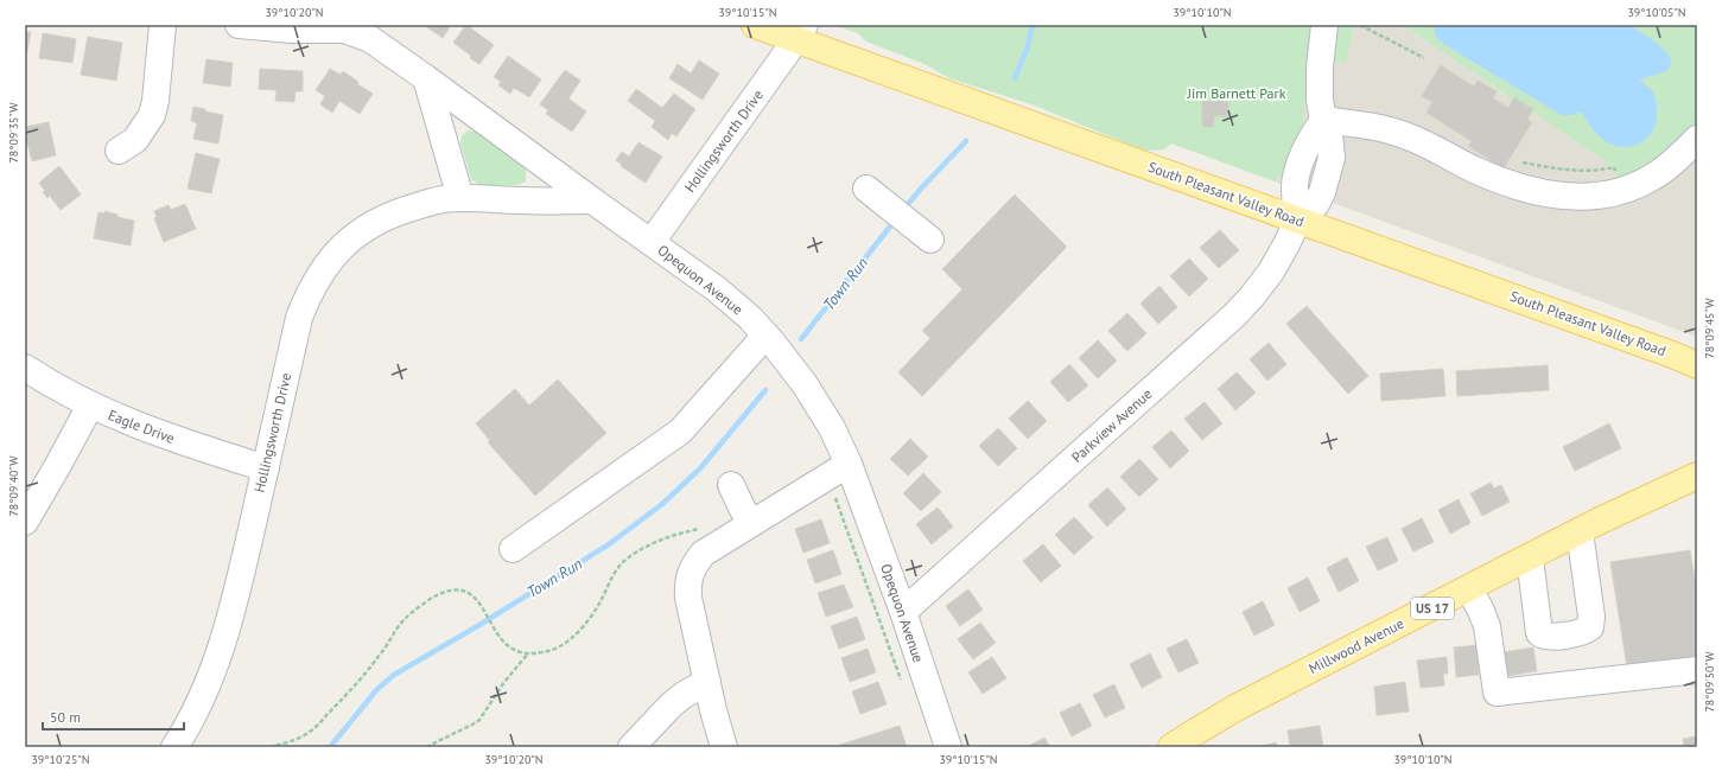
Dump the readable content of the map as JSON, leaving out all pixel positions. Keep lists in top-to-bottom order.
{
  "streets": {
    "main road": ["South Pleasant Valley Road", "US 17", "Millwood Avenue"],
    "street": [
      "Hollingsworth Drive",
      "Opequon Avenue",
      "Parkview Avenue",
      "Eagle Drive"
    ]
  },
  "crossings": [
    ["Hollingsworth Drive", "South Pleasant Valley Road"],
    ["Hollingsworth Drive", "Opequon Avenue"],
    ["Hollingsworth Drive", "Eagle Drive"],
    ["South Pleasant Valley Road", "Parkview Avenue"],
    ["Opequon Avenue", "Parkview Avenue"]
  ],
  "water": ["Town Run"],
  "parks": ["Jim Barnett Park"],
  "scale_bar": "50 m",
  "coordinates": [
    "39°10'20\"N",
    "39°10'15\"N",
    "39°10'10\"N",
    "39°10'05\"N",
    "78°09'35\"W",
    "78°09'45\"W",
    "78°09'40\"W",
    "78°09'50\"W",
    "39°10'25\"N"
  ]
}
